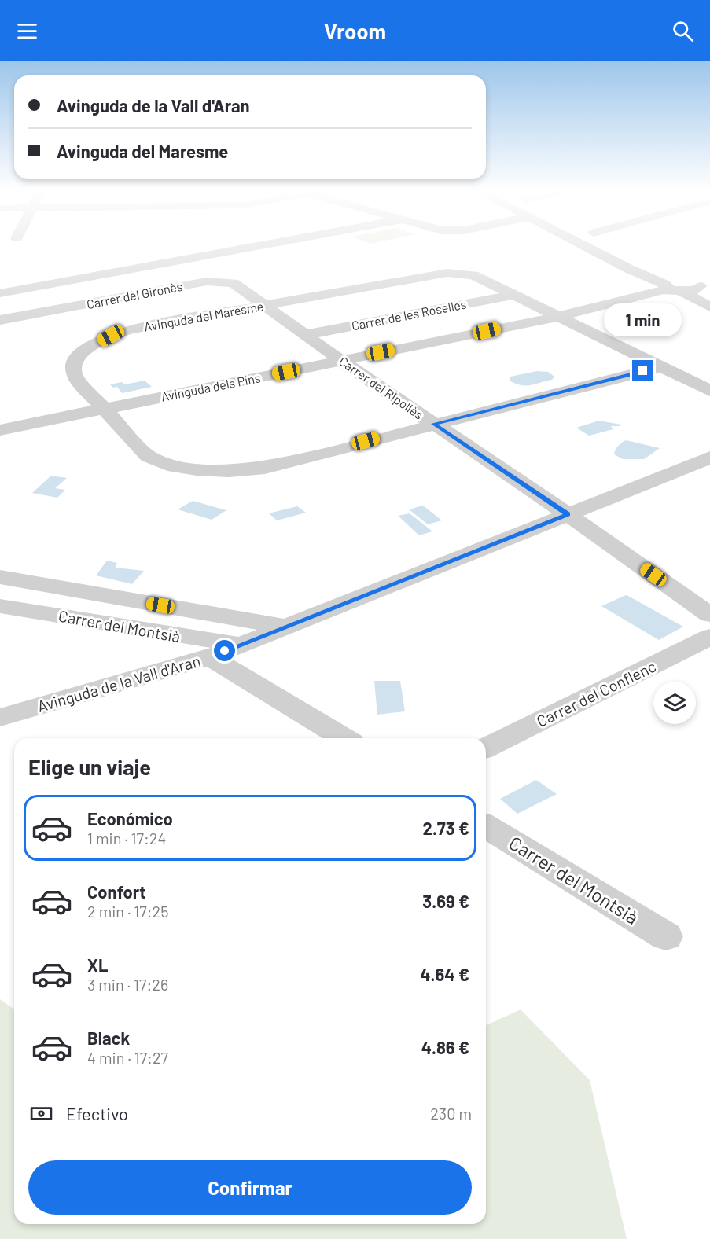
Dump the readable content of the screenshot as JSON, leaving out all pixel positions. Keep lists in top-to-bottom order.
{
  "streets": {
    "street": [
      "Carrer del Gironès",
      "Carrer de les Roselles",
      "Avinguda del Maresme",
      "Avinguda dels Pins",
      "Carrer del Ripollès",
      "Carrer del Montsià",
      "Avinguda de la Vall d'Aran",
      "Carrer del Conflenc"
    ]
  },
  "crossings": [
    ["Carrer del Gironès", "Avinguda del Maresme"],
    ["Carrer del Gironès", "Carrer del Ripollès"],
    ["Carrer de les Roselles", "Avinguda del Maresme"],
    ["Carrer de les Roselles", "Carrer del Ripollès"],
    ["Avinguda del Maresme", "Avinguda dels Pins"],
    ["Avinguda del Maresme", "Carrer del Ripollès"],
    ["Avinguda dels Pins", "Carrer del Ripollès"],
    ["Carrer del Ripollès", "Avinguda de la Vall d'Aran"],
    ["Carrer del Montsià", "Avinguda de la Vall d'Aran"]
  ],
  "page": {
    "header": "Vroom",
    "banner": ["Avinguda de la Vall d'Aran", "Avinguda del Maresme"],
    "bubble": "1 min",
    "heading": "Elige un viaje",
    "list": [
      {
        "name": "Económico",
        "note": "1 min · 17:24",
        "value": "2.73 €"
      },
      {
        "name": "Confort",
        "note": "2 min · 17:25",
        "value": "3.69 €"
      },
      {
        "name": "XL",
        "note": "3 min · 17:26",
        "value": "4.64 €"
      },
      {
        "name": "Black",
        "note": "4 min · 17:27",
        "value": "4.86 €"
      }
    ],
    "pay": ["Efectivo", "230 m"],
    "buttons": "Confirmar"
  }
}
